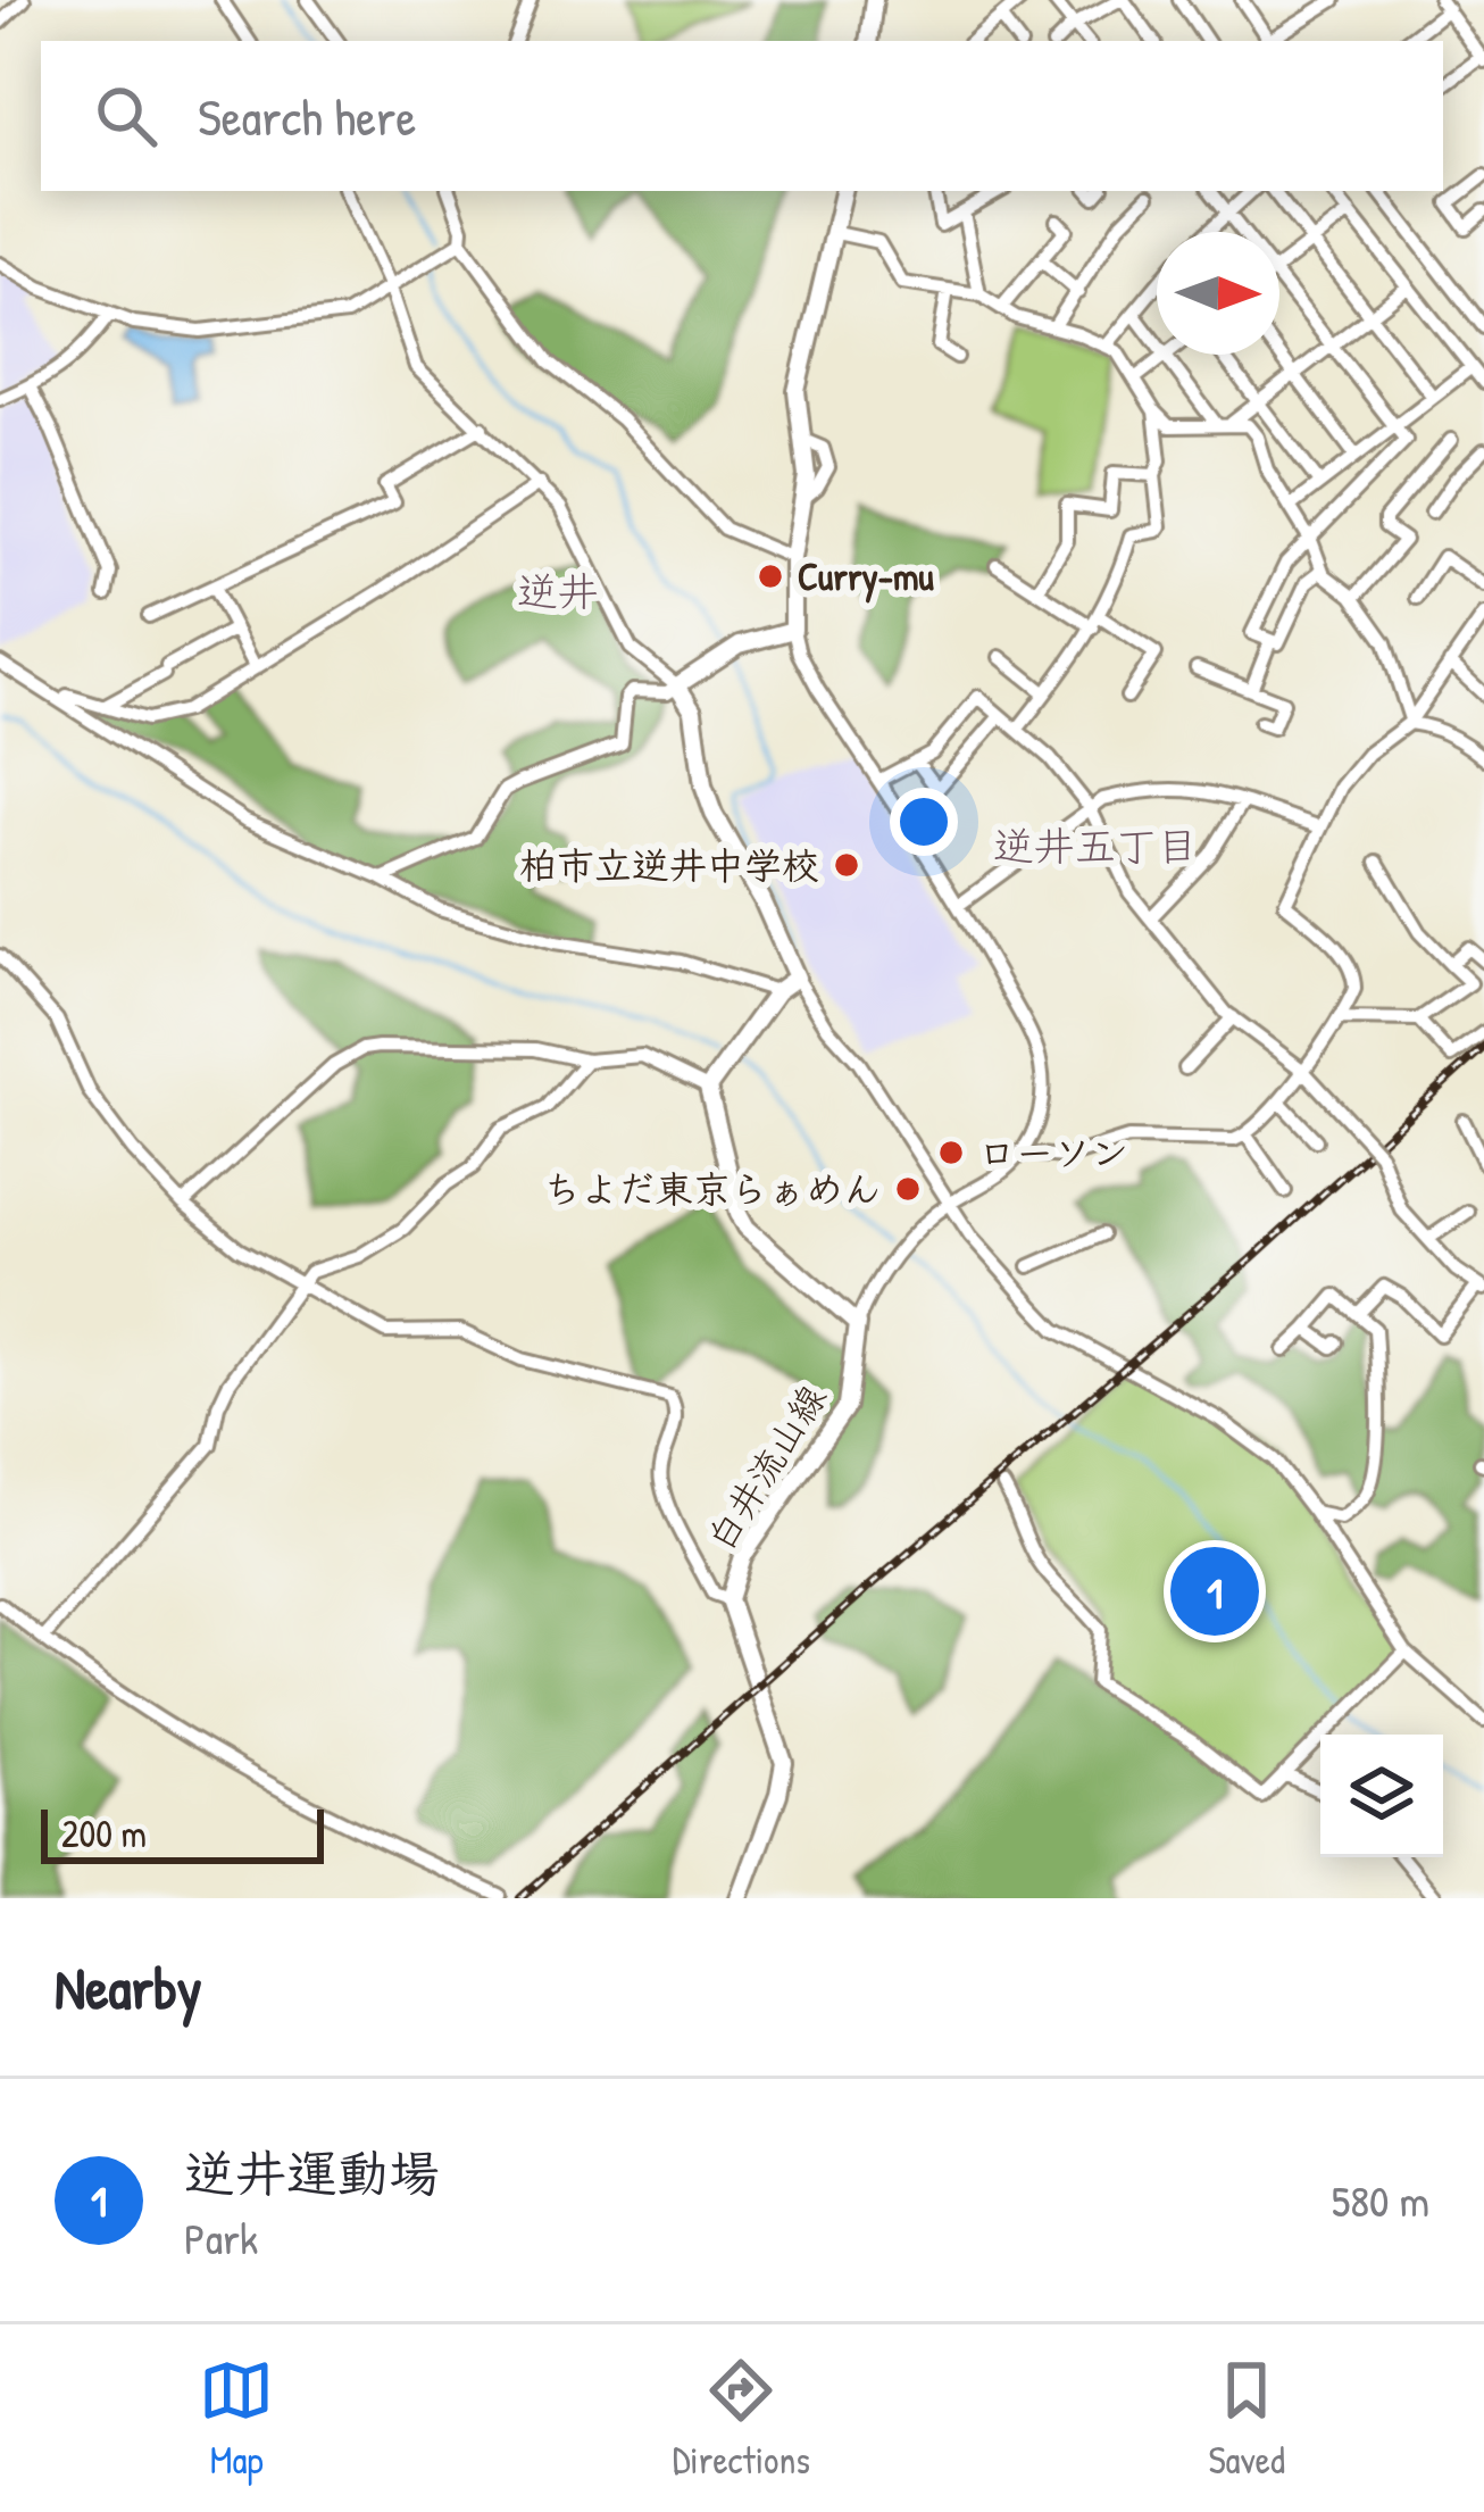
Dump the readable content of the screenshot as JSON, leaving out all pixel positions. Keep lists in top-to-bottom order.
{
  "streets": {
    "main road": ["白井流山線"]
  },
  "districts": ["逆井", "逆井五丁目"],
  "places": [
    "Curry-mu",
    "柏市立逆井中学校",
    "ローソン",
    "ちよだ東京らぁめん"
  ],
  "scale_bar": "200 m",
  "north": "right",
  "page": {
    "search": "Search here",
    "pins": "1",
    "scale": "200 m",
    "heading": "Nearby",
    "list": [
      {
        "mark": "1",
        "name": "逆井運動場",
        "note": "Park",
        "value": "580 m"
      }
    ],
    "nav": ["Map", "Directions", "Saved"]
  }
}
